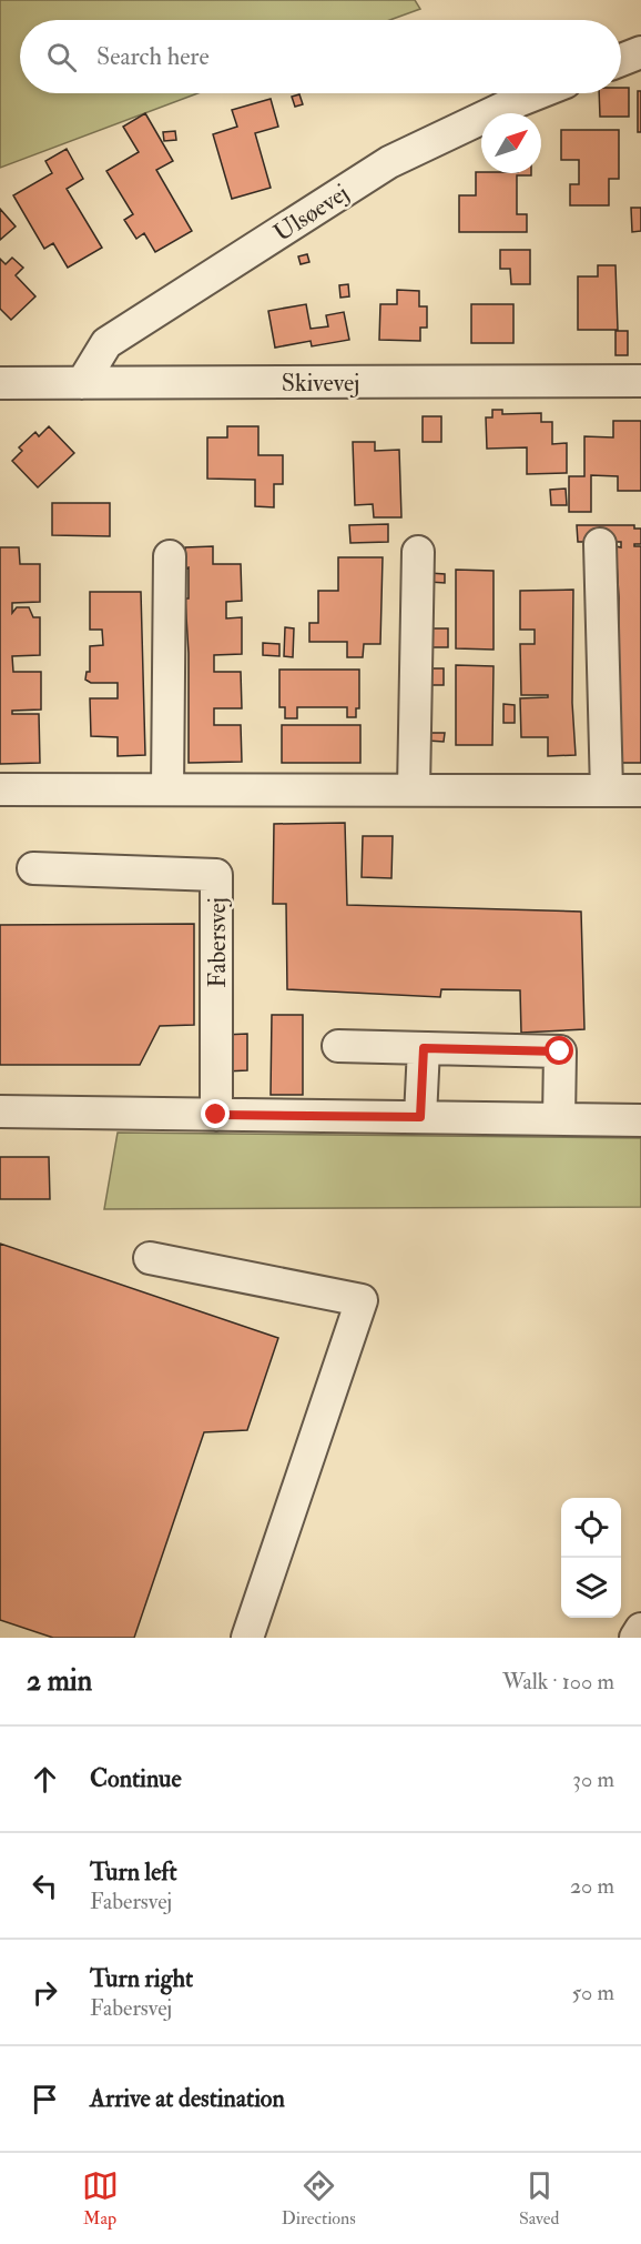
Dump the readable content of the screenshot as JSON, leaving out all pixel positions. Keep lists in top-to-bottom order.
{
  "streets": {
    "street": ["Ulsøevej", "Skivevej", "Fabersvej"]
  },
  "crossings": [
    ["Ulsøevej", "Skivevej"]
  ],
  "north": "top right",
  "page": {
    "search": "Search here",
    "heading": ["2 min", "Walk · 100 m"],
    "list": [
      ["Continue", "30 m"],
      ["Turn left", "Fabersvej", "20 m"],
      ["Turn right", "Fabersvej", "50 m"],
      "Arrive at destination"
    ],
    "nav": ["Map", "Directions", "Saved"]
  }
}
